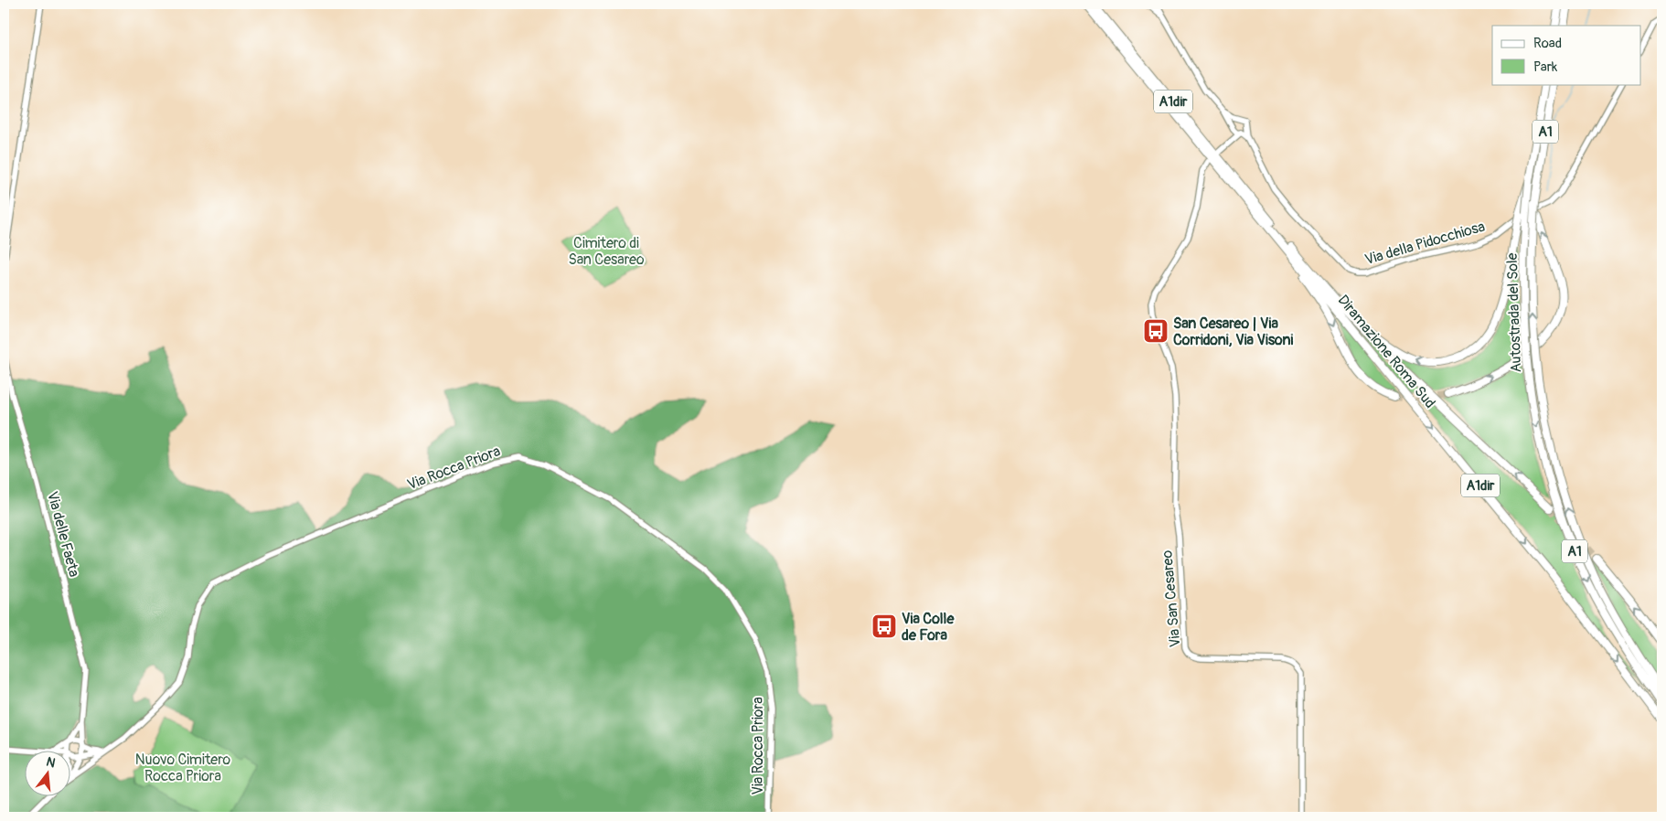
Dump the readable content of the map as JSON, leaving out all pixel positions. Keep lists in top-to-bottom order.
{
  "streets": {
    "highway": [
      "A1dir",
      "A1",
      "Autostrada del Sole",
      "Diramazione Roma Sud"
    ],
    "street": [
      "Via della Pidocchiosa",
      "Via Rocca Priora",
      "Via delle Faeta",
      "Via San Cesareo"
    ]
  },
  "crossings": [
    ["A1dir", "Diramazione Roma Sud"]
  ],
  "parks": ["Cimitero di San Cesareo", "Nuovo Cimitero Rocca Priora"],
  "places": {
    "bus stop": ["San Cesareo | Via Corridoni, Via Visoni", "Via Colle de Fora"]
  },
  "legend": ["Road", "Park"],
  "north": "top"
}
